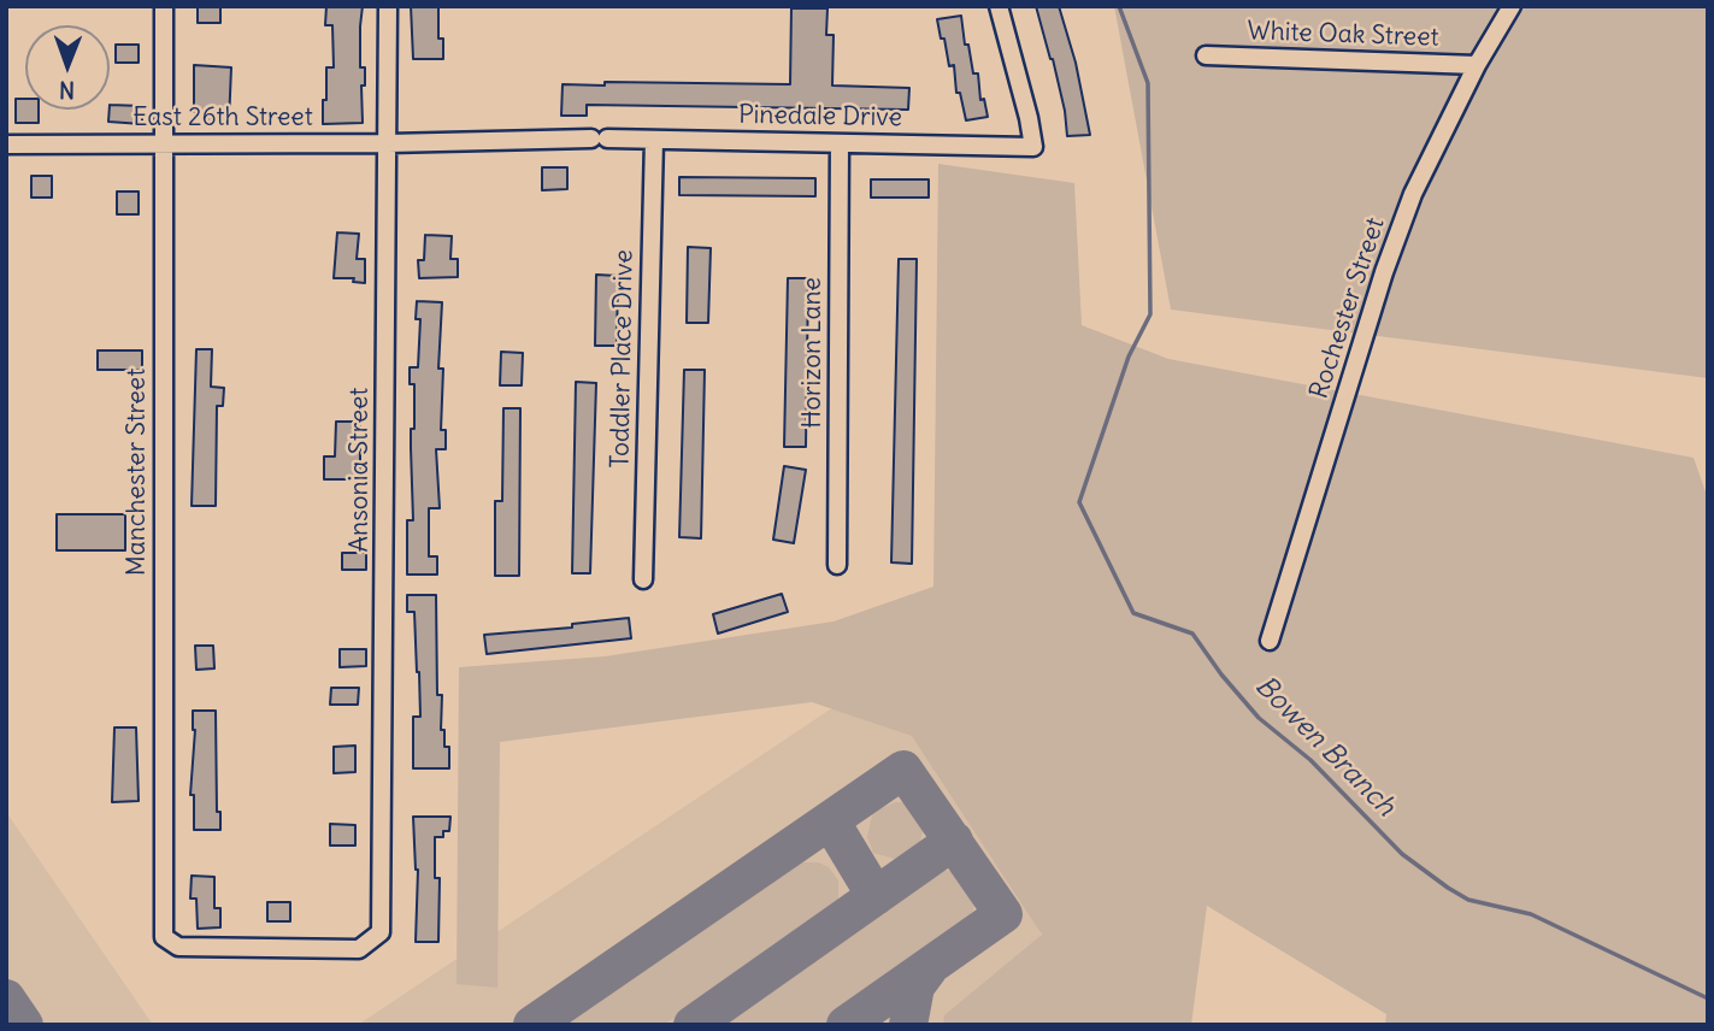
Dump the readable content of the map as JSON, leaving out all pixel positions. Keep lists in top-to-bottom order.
{
  "streets": {
    "street": [
      "White Oak Street",
      "Pinedale Drive",
      "East 26th Street",
      "Rochester Street",
      "Horizon Lane",
      "Toddler Place Drive",
      "Ansonia Street",
      "Manchester Street"
    ]
  },
  "crossings": [
    ["White Oak Street", "Rochester Street"],
    ["Pinedale Drive", "East 26th Street"],
    ["Pinedale Drive", "Horizon Lane"],
    ["Pinedale Drive", "Toddler Place Drive"],
    ["Pinedale Drive", "Ansonia Street"],
    ["East 26th Street", "Ansonia Street"],
    ["East 26th Street", "Manchester Street"],
    ["Ansonia Street", "Manchester Street"]
  ],
  "water": ["Bowen Branch"],
  "north": "bottom"
}
